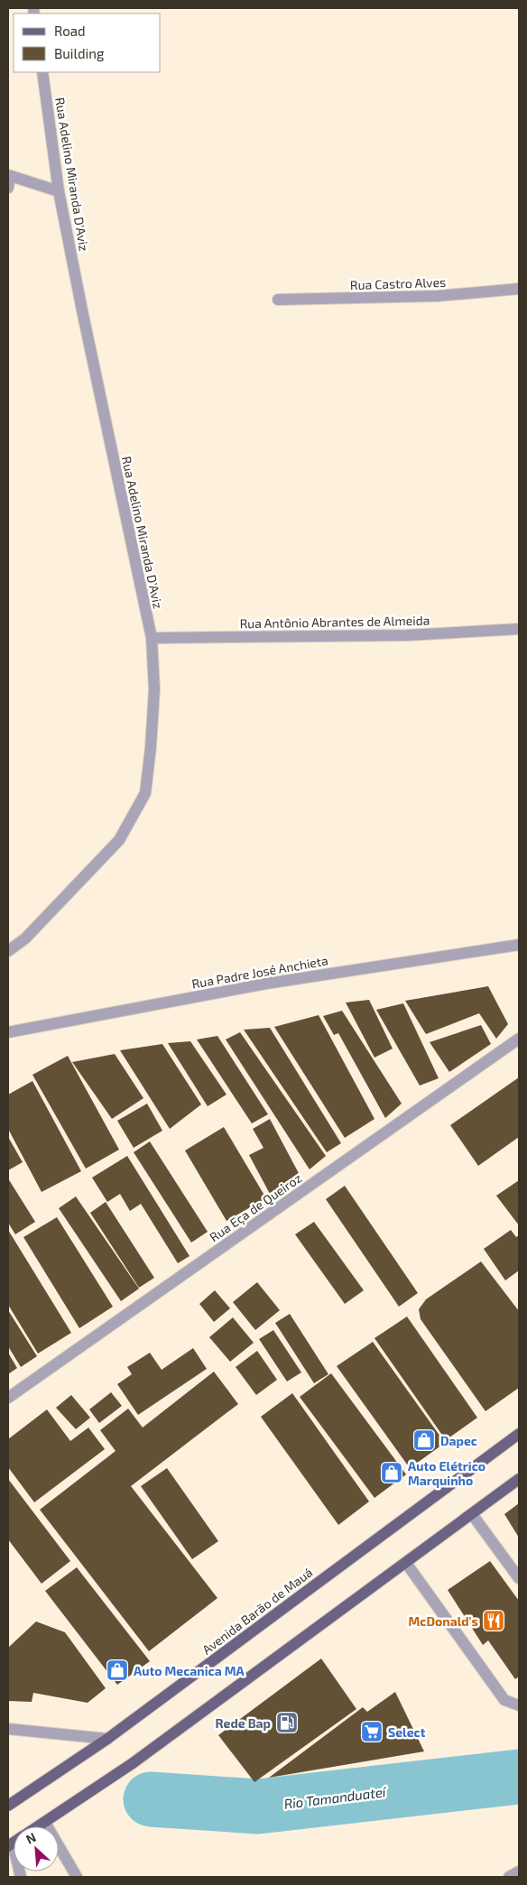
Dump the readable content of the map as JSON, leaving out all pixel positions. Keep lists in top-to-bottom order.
{
  "streets": {
    "main road": ["Avenida Barão de Mauá"],
    "street": [
      "Rua Adelino Miranda D'Aviz",
      "Rua Castro Alves",
      "Rua Antônio Abrantes de Almeida",
      "Rua Padre José Anchieta",
      "Rua Eça de Queiroz"
    ]
  },
  "crossings": [
    ["Rua Adelino Miranda D'Aviz", "Rua Antônio Abrantes de Almeida"]
  ],
  "water": ["Rio Tamanduateí"],
  "places": {
    "shop": ["Dapec", "Auto Elétrico Marquinho", "Auto Mecanica MA"],
    "restaurant": ["McDonald's"],
    "fuel station": ["Rede Bap"],
    "supermarket": ["Select"]
  },
  "legend": ["Road", "Building"],
  "north": "top left"
}
